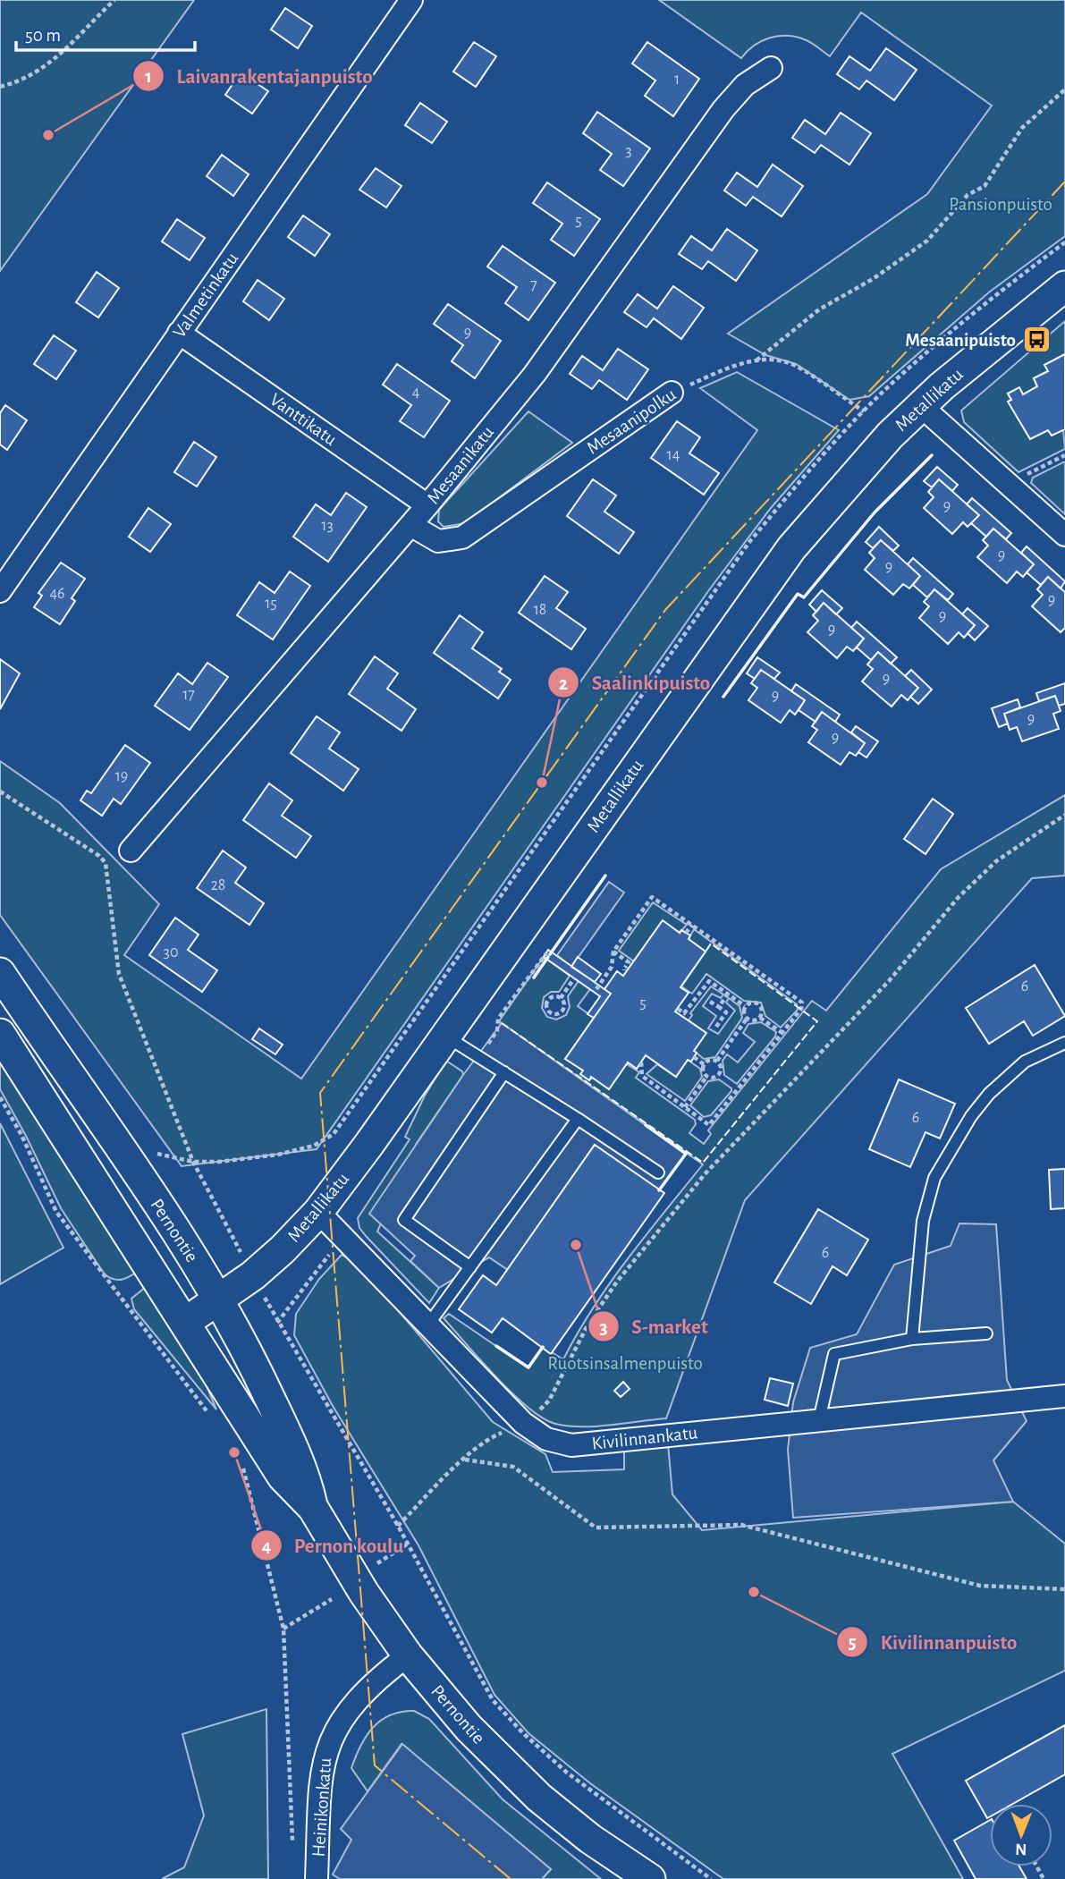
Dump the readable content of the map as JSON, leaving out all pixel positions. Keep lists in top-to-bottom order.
{
  "streets": {
    "street": [
      "Valmetinkatu",
      "Metallikatu",
      "Vanttikatu",
      "Mesaanipolku",
      "Mesaanikatu",
      "Pernontie",
      "Kivilinnankatu",
      "Heinikonkatu"
    ]
  },
  "crossings": [
    ["Valmetinkatu", "Vanttikatu"],
    ["Metallikatu", "Pernontie"],
    ["Metallikatu", "Kivilinnankatu"],
    ["Vanttikatu", "Mesaanikatu"],
    ["Mesaanipolku", "Mesaanikatu"],
    ["Pernontie", "Heinikonkatu"]
  ],
  "parks": ["Pansionpuisto", "Ruotsinsalmenpuisto"],
  "places": {
    "other": [
      "Laivanrakentajanpuisto",
      "Saalinkipuisto",
      "S-market",
      "Pernon koulu",
      "Kivilinnanpuisto"
    ],
    "bus stop": ["Mesaanipuisto"]
  },
  "house_numbers": [
    "1",
    "3",
    "5",
    "7",
    "9",
    "4",
    "14",
    "9",
    "13",
    "9",
    "9",
    "46",
    "9",
    "15",
    "18",
    "9",
    "9",
    "9",
    "17",
    "9",
    "9",
    "9",
    "19",
    "28",
    "30",
    "6",
    "5",
    "6",
    "6"
  ],
  "scale_bar": "50 m",
  "north": "bottom"
}
